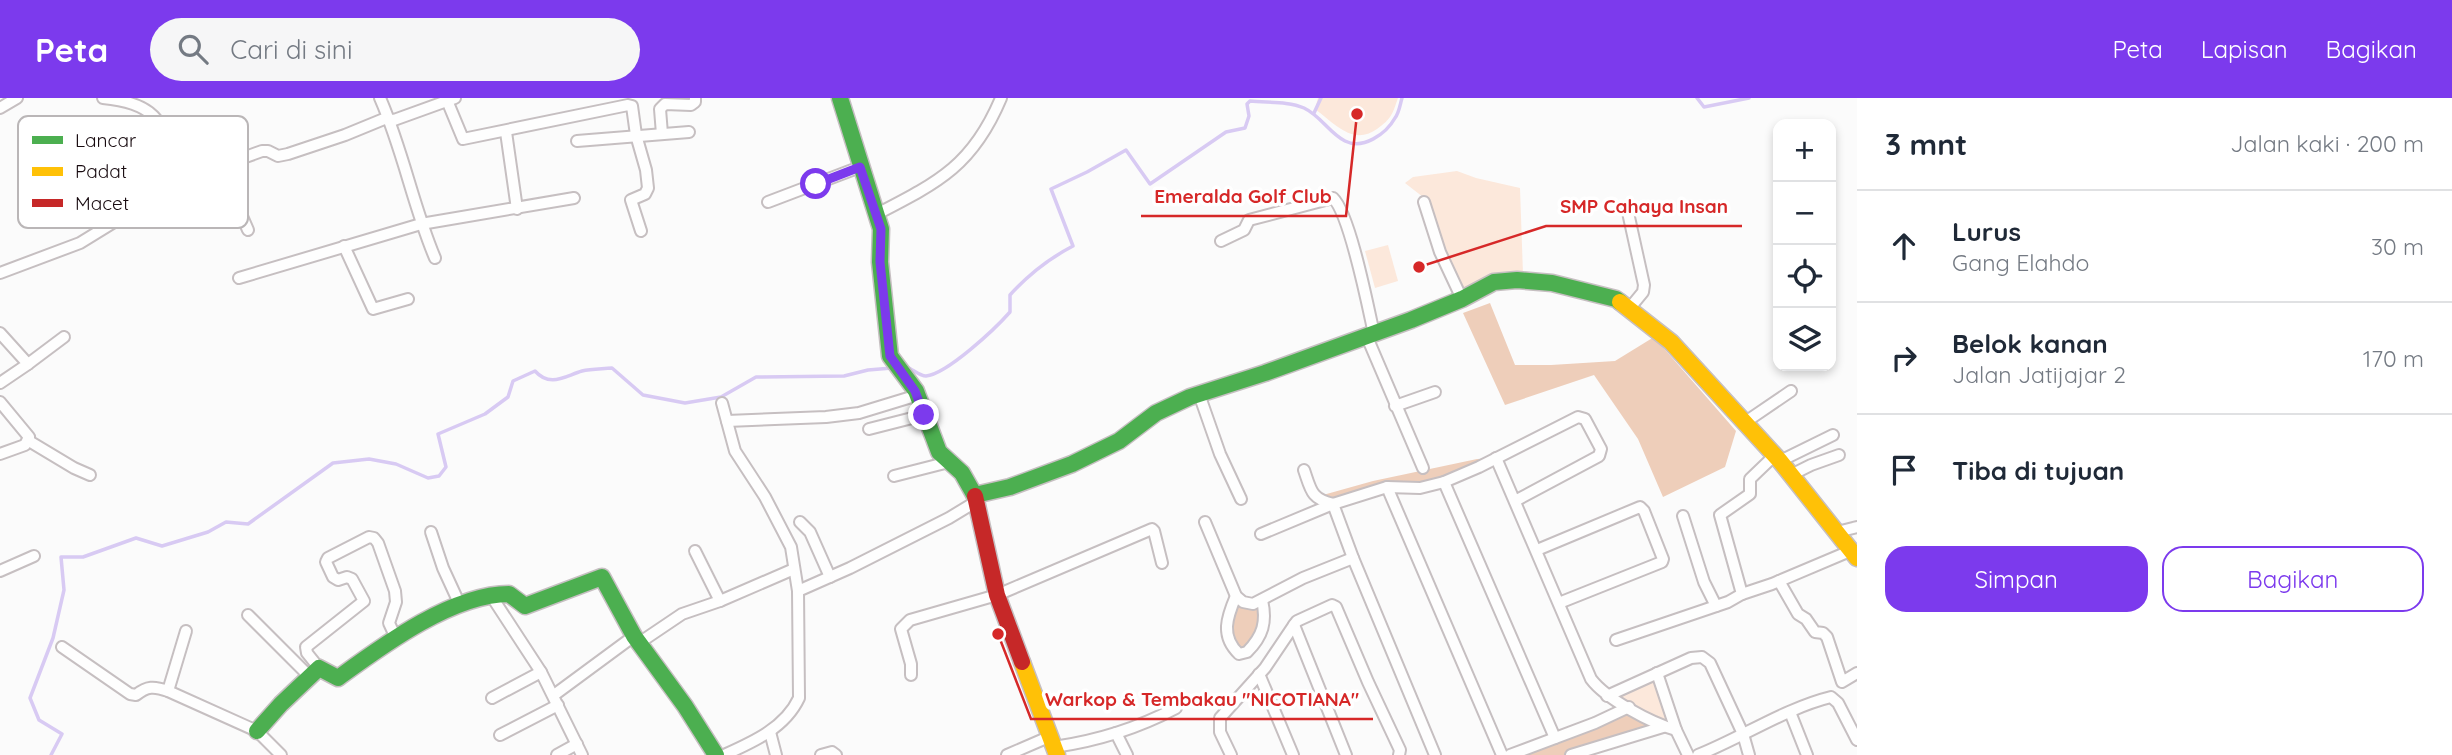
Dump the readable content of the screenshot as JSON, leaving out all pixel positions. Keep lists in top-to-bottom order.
{
  "places": ["Emeralda Golf Club", "SMP Cahaya Insan", "Warkop & Tembakau \"NICOTIANA\""],
  "legend": ["Lancar", "Padat", "Macet"],
  "page": {
    "header": "Peta",
    "search": "Cari di sini",
    "nav": ["Peta", "Lapisan", "Bagikan"],
    "heading": ["3 mnt", "Jalan kaki · 200 m"],
    "map_buttons": ["+", "−"],
    "list": [
      ["Lurus", "Gang Elahdo", "30 m"],
      ["Belok kanan", "Jalan Jatijajar 2", "170 m"],
      "Tiba di tujuan"
    ],
    "buttons": ["Simpan", "Bagikan"]
  }
}
